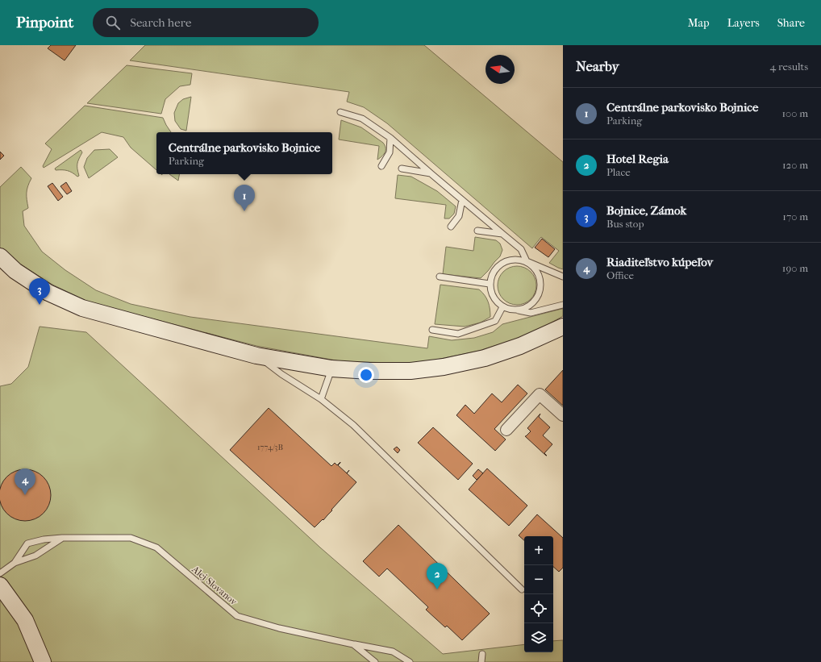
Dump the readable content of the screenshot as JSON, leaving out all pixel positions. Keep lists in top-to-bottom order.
{
  "streets": {
    "lane": ["Alej Slovanov"]
  },
  "house_numbers": ["1774/3B"],
  "north": "left",
  "page": {
    "header": "Pinpoint",
    "search": "Search here",
    "nav": ["Map", "Layers", "Share"],
    "heading": ["Nearby", "4 results"],
    "list": [
      {
        "mark": "1",
        "name": "Centrálne parkovisko Bojnice",
        "note": "Parking",
        "value": "100 m"
      },
      {
        "mark": "2",
        "name": "Hotel Regia",
        "note": "Place",
        "value": "120 m"
      },
      {
        "mark": "3",
        "name": "Bojnice, Zámok",
        "note": "Bus stop",
        "value": "170 m"
      },
      {
        "mark": "4",
        "name": "Riaditeľstvo kúpeľov",
        "note": "Office",
        "value": "190 m"
      }
    ],
    "popup": ["Centrálne parkovisko Bojnice", "Parking"],
    "pins": [
      "1",
      "3",
      "4",
      "2"
    ],
    "map_buttons": ["+", "−"]
  }
}
